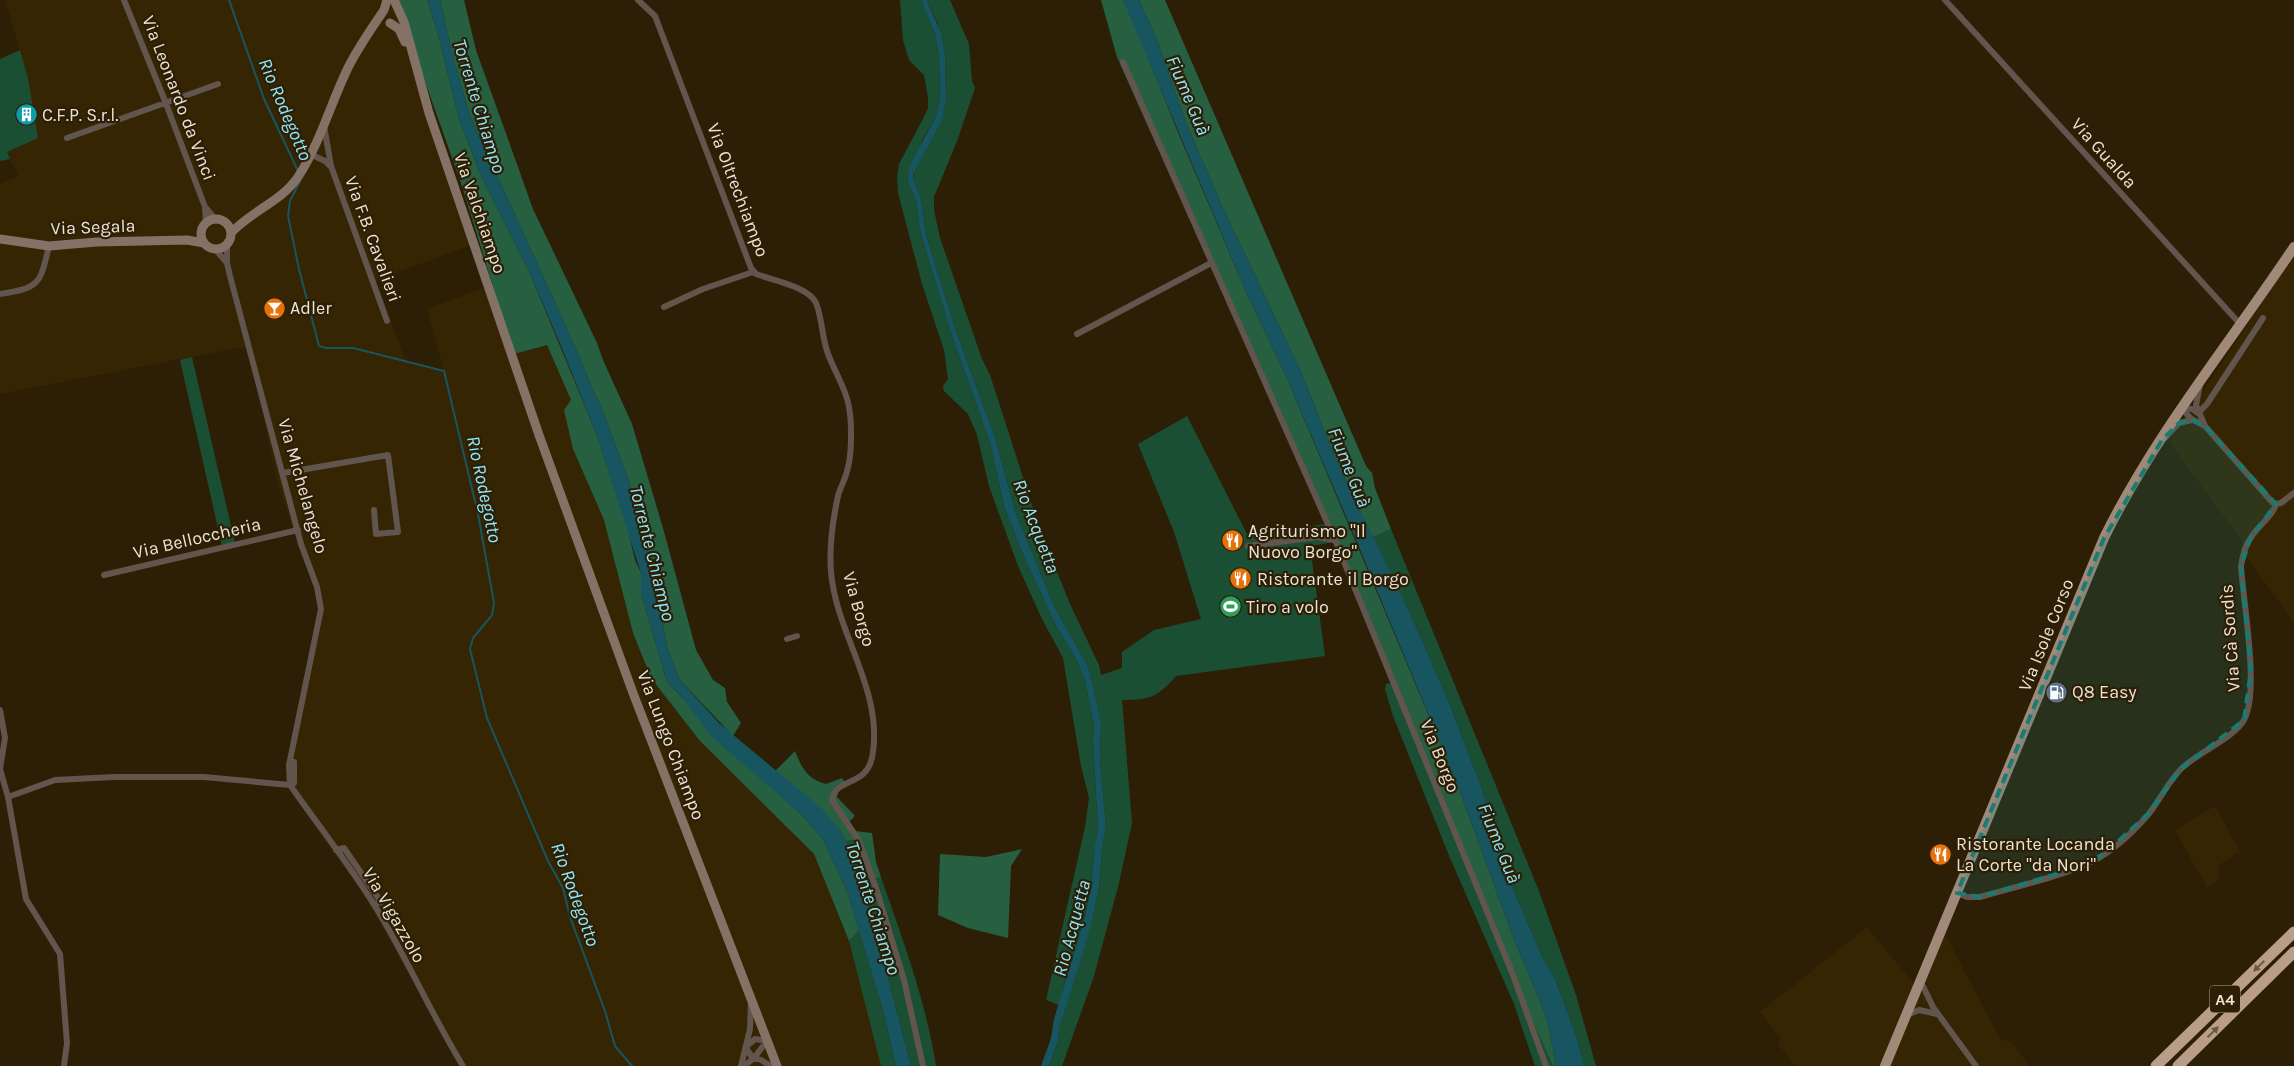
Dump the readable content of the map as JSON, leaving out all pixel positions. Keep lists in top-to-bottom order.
{
  "streets": {
    "highway": ["A4"],
    "main road": [
      "Via Valchiampo",
      "Via Segala",
      "Via Isole Corso",
      "Via Lungo Chiampo"
    ],
    "street": [
      "Via Leonardo da Vinci",
      "Via Gualda",
      "Via Oltrechiampo",
      "Via F.B. Cavalieri",
      "Via Michelangelo",
      "Via Belloccheria",
      "Via Borgo",
      "Via Cà Sordìs",
      "Via Vigazzolo"
    ]
  },
  "crossings": [
    ["Via Leonardo da Vinci", "Via Segala"],
    ["Via Leonardo da Vinci", "Via Michelangelo"],
    ["Via Gualda", "Via Isole Corso"],
    ["Via Oltrechiampo", "Via Borgo"],
    ["Via Valchiampo", "Via Lungo Chiampo"],
    ["Via Segala", "Via F.B. Cavalieri"],
    ["Via Segala", "Via Michelangelo"],
    ["Via Michelangelo", "Via Belloccheria"],
    ["Via Michelangelo", "Via Vigazzolo"],
    ["Via Isole Corso", "Via Cà Sordìs"]
  ],
  "water": [
    "Fiume Guà",
    "Torrente Chiampo",
    "Rio Rodegotto",
    "Rio Acquetta"
  ],
  "places": {
    "building": ["C.F.P. S.r.l."],
    "bar": ["Adler"],
    "restaurant": ["Agriturismo \"Il Nuovo Borgo\"", "Ristorante il Borgo", "Ristorante Locanda La Corte \"da Nori\""],
    "sports": ["Tiro a volo"],
    "fuel station": ["Q8 Easy"]
  }
}
